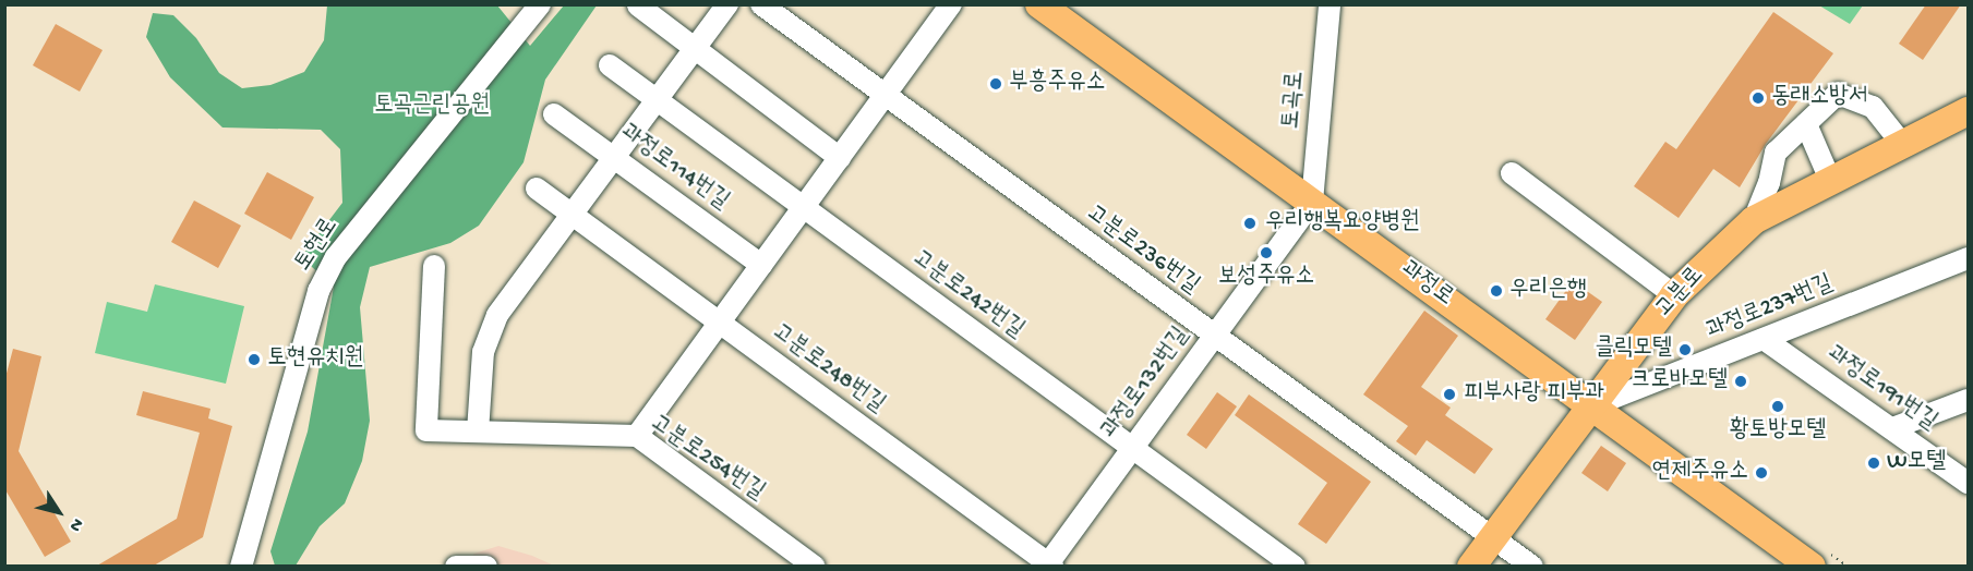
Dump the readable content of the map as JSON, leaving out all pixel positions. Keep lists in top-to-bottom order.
{
  "streets": {
    "main road": ["과정로", "고분로"],
    "street": [
      "토곡로",
      "과정로114번길",
      "토현로",
      "고분로236번길",
      "고분로242번길",
      "과정로237번길",
      "고분로248번길",
      "과정로132번길",
      "과정로191번길",
      "고분로254번길"
    ]
  },
  "crossings": [
    ["토곡로", "과정로"],
    ["토곡로", "과정로132번길"],
    ["고분로236번길", "고분로"],
    ["고분로236번길", "과정로132번길"],
    ["과정로", "고분로"],
    ["과정로", "과정로237번길"],
    ["과정로", "과정로132번길"],
    ["고분로", "과정로237번길"],
    ["고분로242번길", "과정로132번길"],
    ["과정로237번길", "과정로191번길"],
    ["고분로248번길", "과정로132번길"]
  ],
  "parks": ["토곡근린공원"],
  "places": [
    "부흥주유소",
    "동래소방서",
    "우리행복요양병원",
    "보성주유소",
    "우리은행",
    "클릭모텔",
    "토현유치원",
    "크로바모텔",
    "피부사랑 피부과",
    "황토방모텔",
    "W모텔",
    "연제주유소"
  ],
  "north": "bottom right"
}
